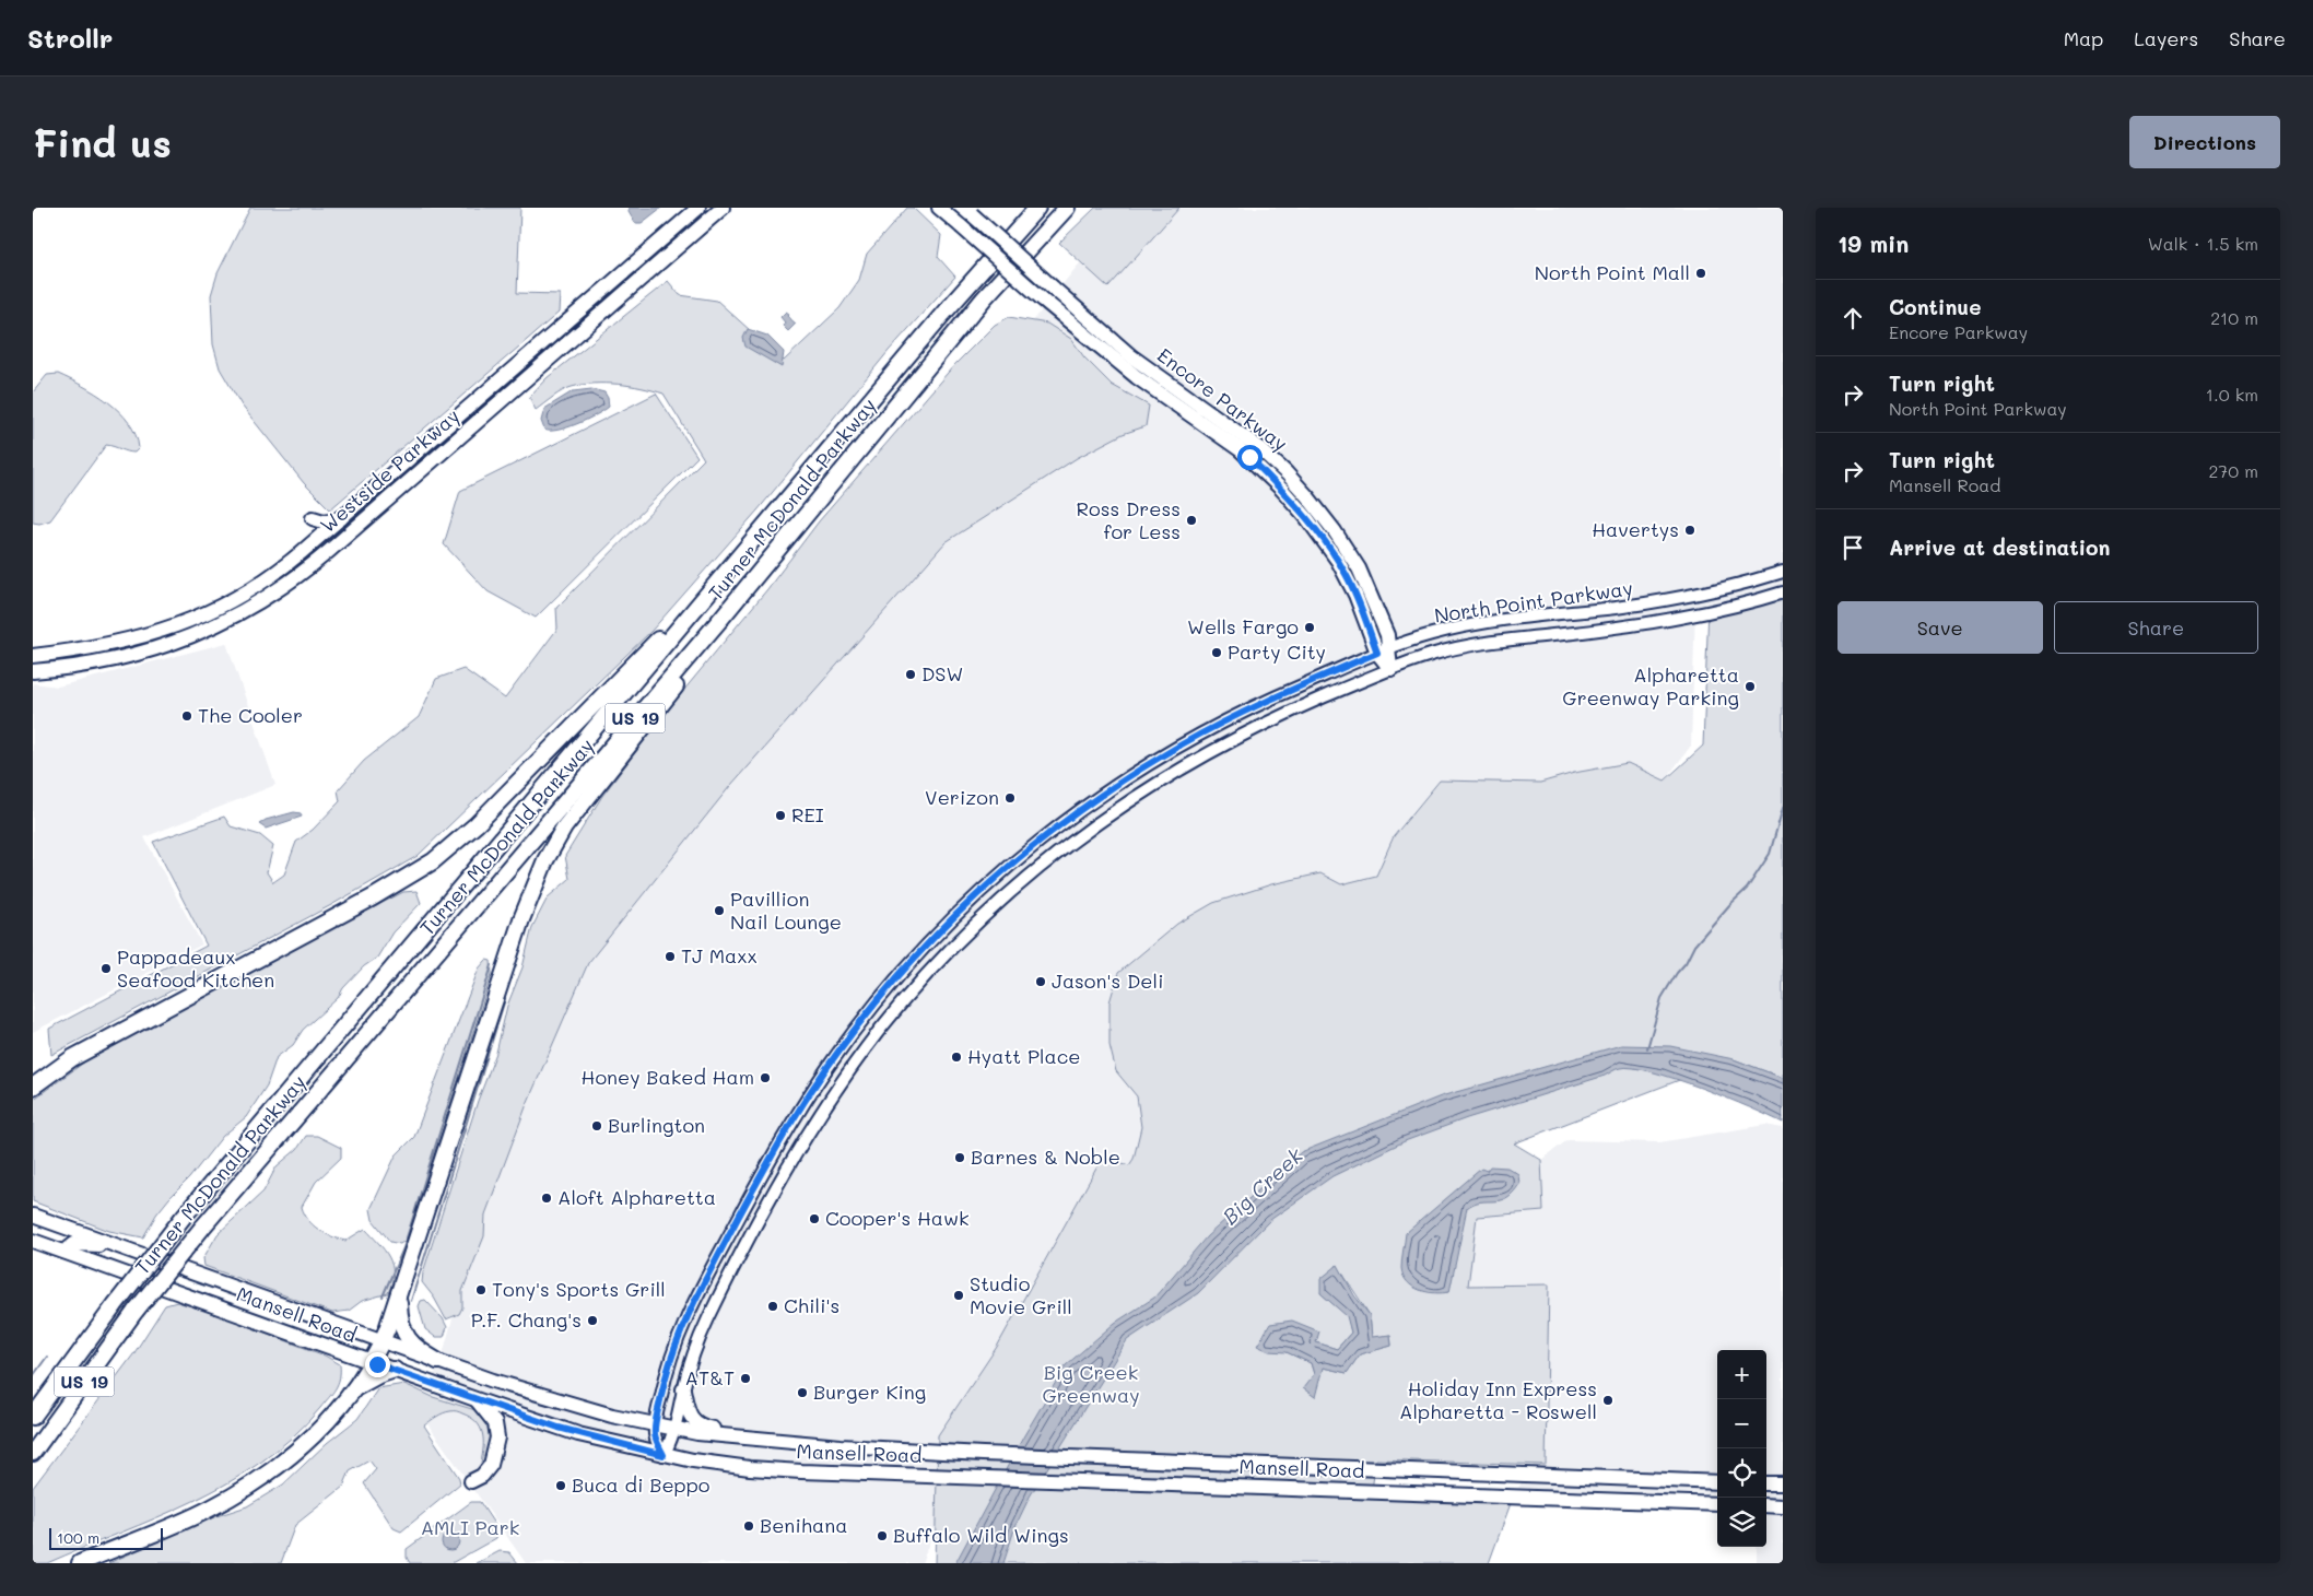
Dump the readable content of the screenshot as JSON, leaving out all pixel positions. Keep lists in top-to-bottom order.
{
  "streets": {
    "highway": ["Turner McDonald Parkway", "US 19"],
    "main road": ["Encore Parkway", "Westside Parkway", "Mansell Road"],
    "street": ["North Point Parkway"]
  },
  "crossings": [
    ["Encore Parkway", "North Point Parkway"],
    ["North Point Parkway", "Mansell Road"]
  ],
  "water": ["Big Creek"],
  "parks": ["Big Creek Greenway", "AMLI Park"],
  "places": [
    "North Point Mall",
    "Ross Dress for Less",
    "Havertys",
    "Wells Fargo",
    "Party City",
    "DSW",
    "Alpharetta Greenway Parking",
    "The Cooler",
    "Verizon",
    "REI",
    "Pavillion Nail Lounge",
    "TJ Maxx",
    "Pappadeaux Seafood Kitchen",
    "Jason's Deli",
    "Hyatt Place",
    "Honey Baked Ham",
    "Burlington",
    "Barnes & Noble",
    "Aloft Alpharetta",
    "Cooper's Hawk",
    "Tony's Sports Grill",
    "Studio Movie Grill",
    "Chili's",
    "P.F. Chang's",
    "AT&T",
    "Burger King",
    "Holiday Inn Express Alpharetta - Roswell",
    "Buca di Beppo",
    "Benihana",
    "Buffalo Wild Wings"
  ],
  "scale_bar": "100 m",
  "page": {
    "header": "Strollr",
    "nav": ["Map", "Layers", "Share"],
    "buttons": [
      "Directions",
      ["Save", "Share"]
    ],
    "title": "Find us",
    "heading": ["19 min", "Walk · 1.5 km"],
    "list": [
      ["Continue", "Encore Parkway", "210 m"],
      ["Turn right", "North Point Parkway", "1.0 km"],
      ["Turn right", "Mansell Road", "270 m"],
      "Arrive at destination"
    ],
    "map_buttons": ["+", "−"],
    "scale": "100 m"
  }
}
